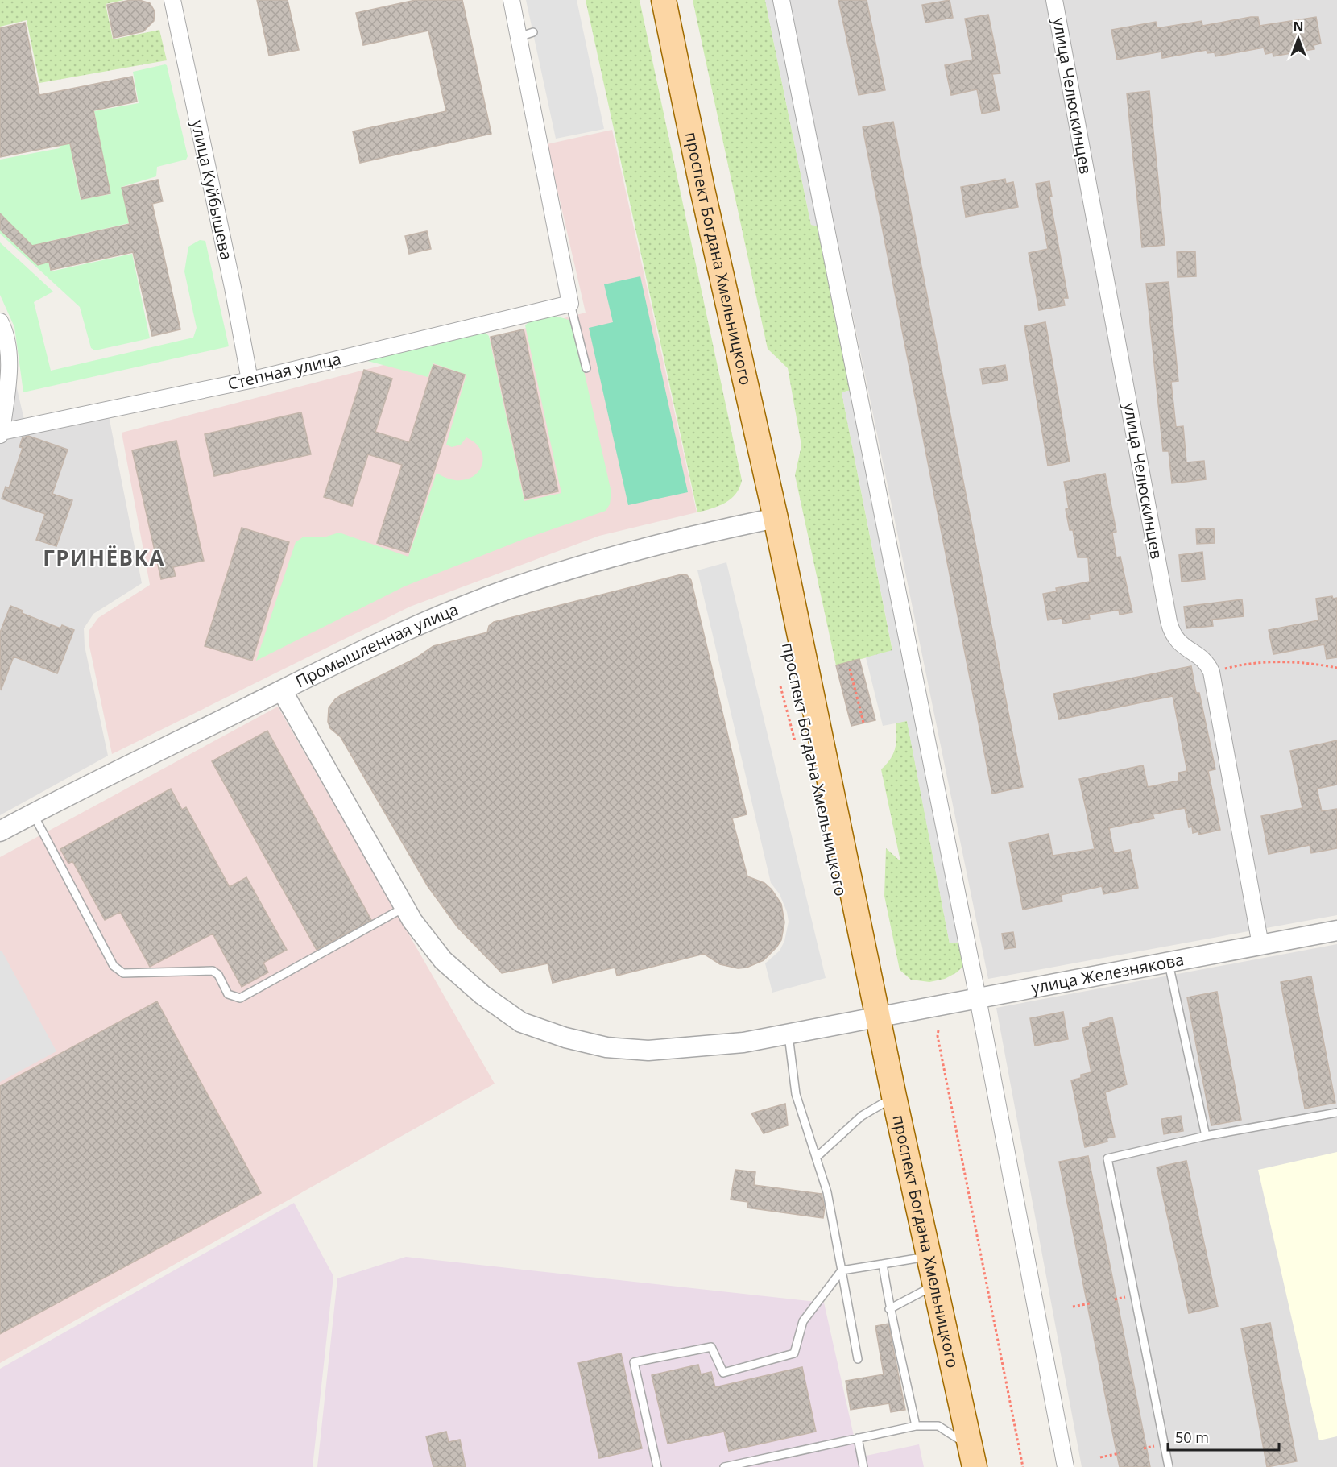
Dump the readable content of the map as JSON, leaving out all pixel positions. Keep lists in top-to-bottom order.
{
  "streets": {
    "main road": ["проспект Богдана Хмельницкого"],
    "street": [
      "улица Челюскинцев",
      "улица Куйбышева",
      "Степная улица",
      "Промышленная улица",
      "улица Железнякова"
    ]
  },
  "crossings": [
    ["улица Куйбышева", "Степная улица"],
    ["проспект Богдана Хмельницкого", "Промышленная улица"],
    ["проспект Богдана Хмельницкого", "улица Железнякова"],
    ["Промышленная улица", "улица Железнякова"]
  ],
  "districts": ["ГРИНЁВКА"],
  "scale_bar": "50 m",
  "north": "top"
}
